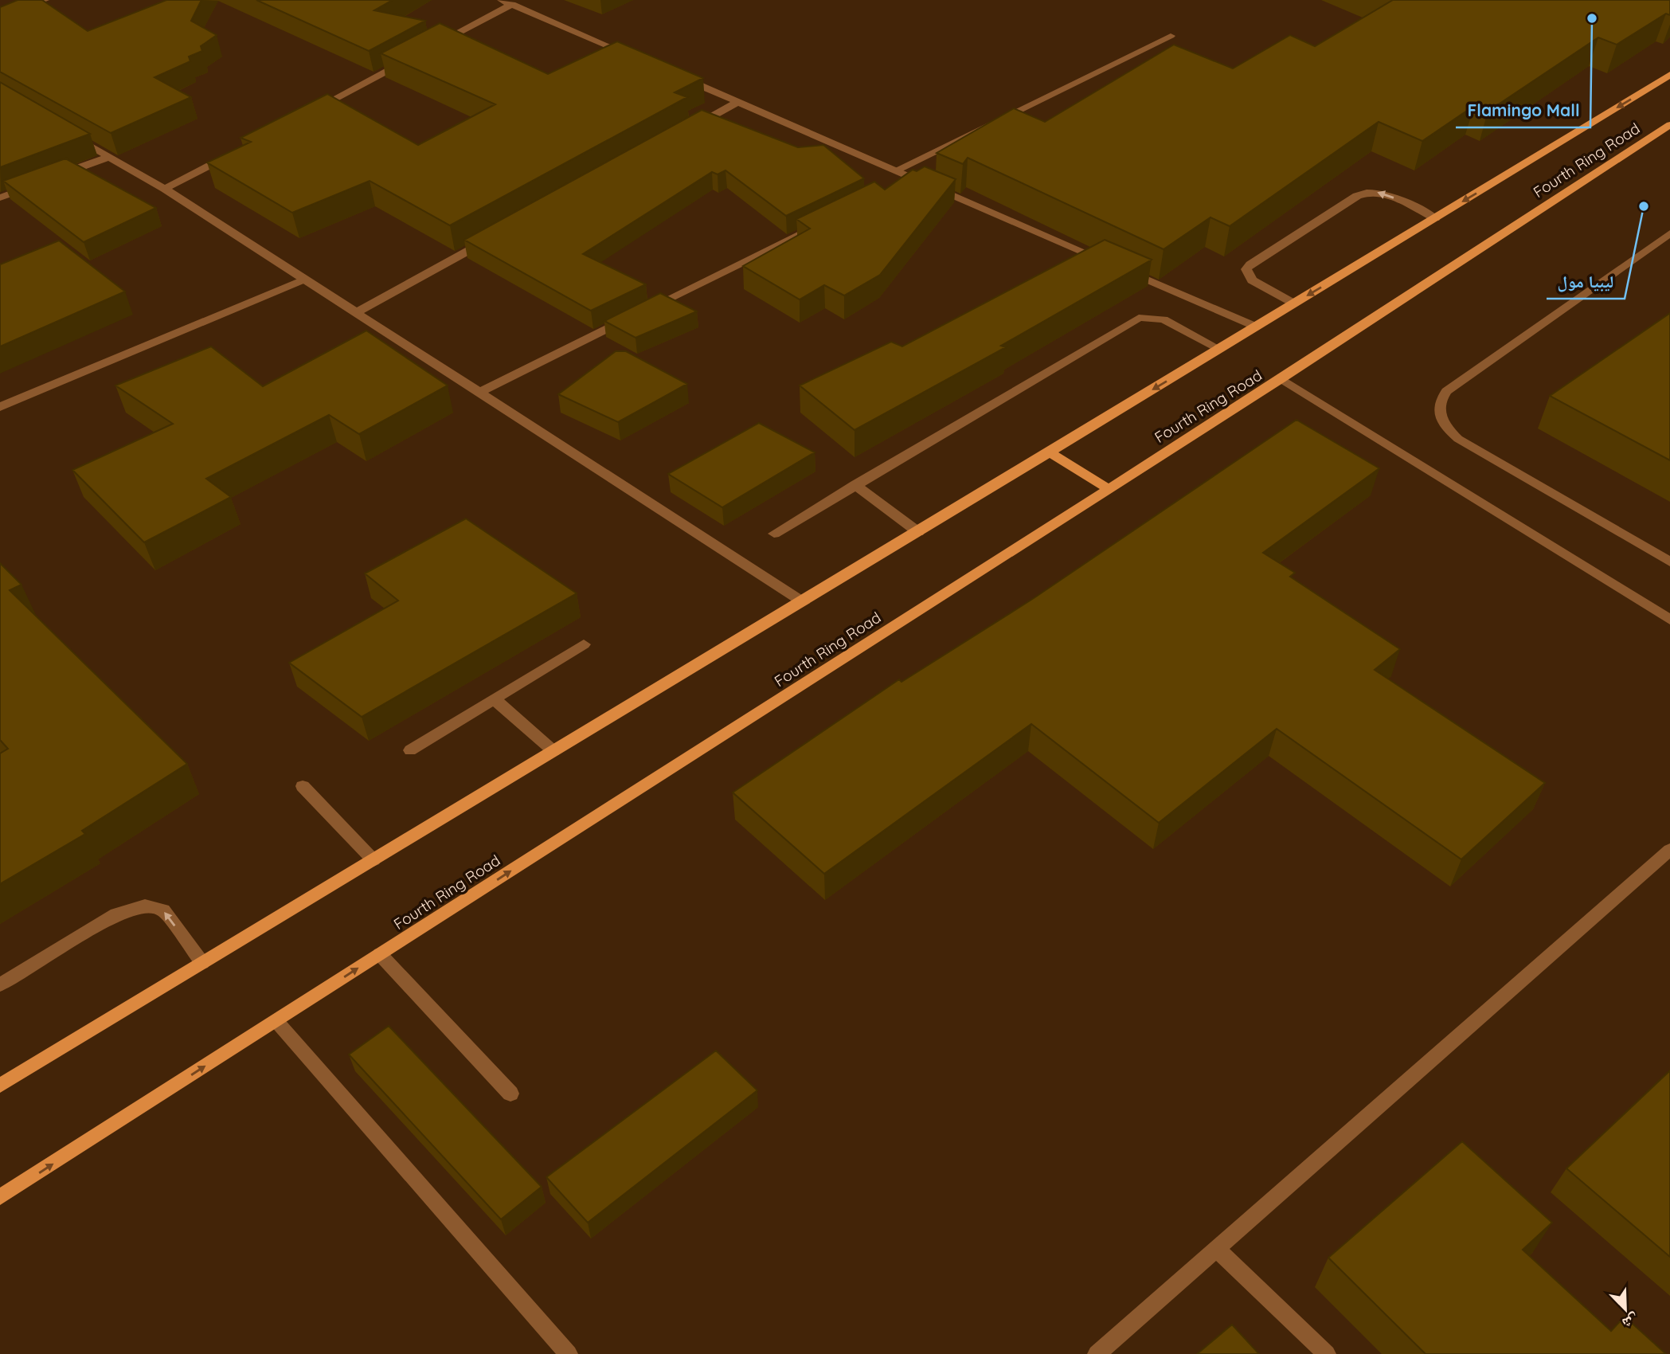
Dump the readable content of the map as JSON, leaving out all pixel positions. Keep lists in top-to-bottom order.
{
  "streets": {
    "main road": ["Fourth Ring Road"]
  },
  "places": ["Flamingo Mall", "ليبيا مول"],
  "north": "bottom right"
}
